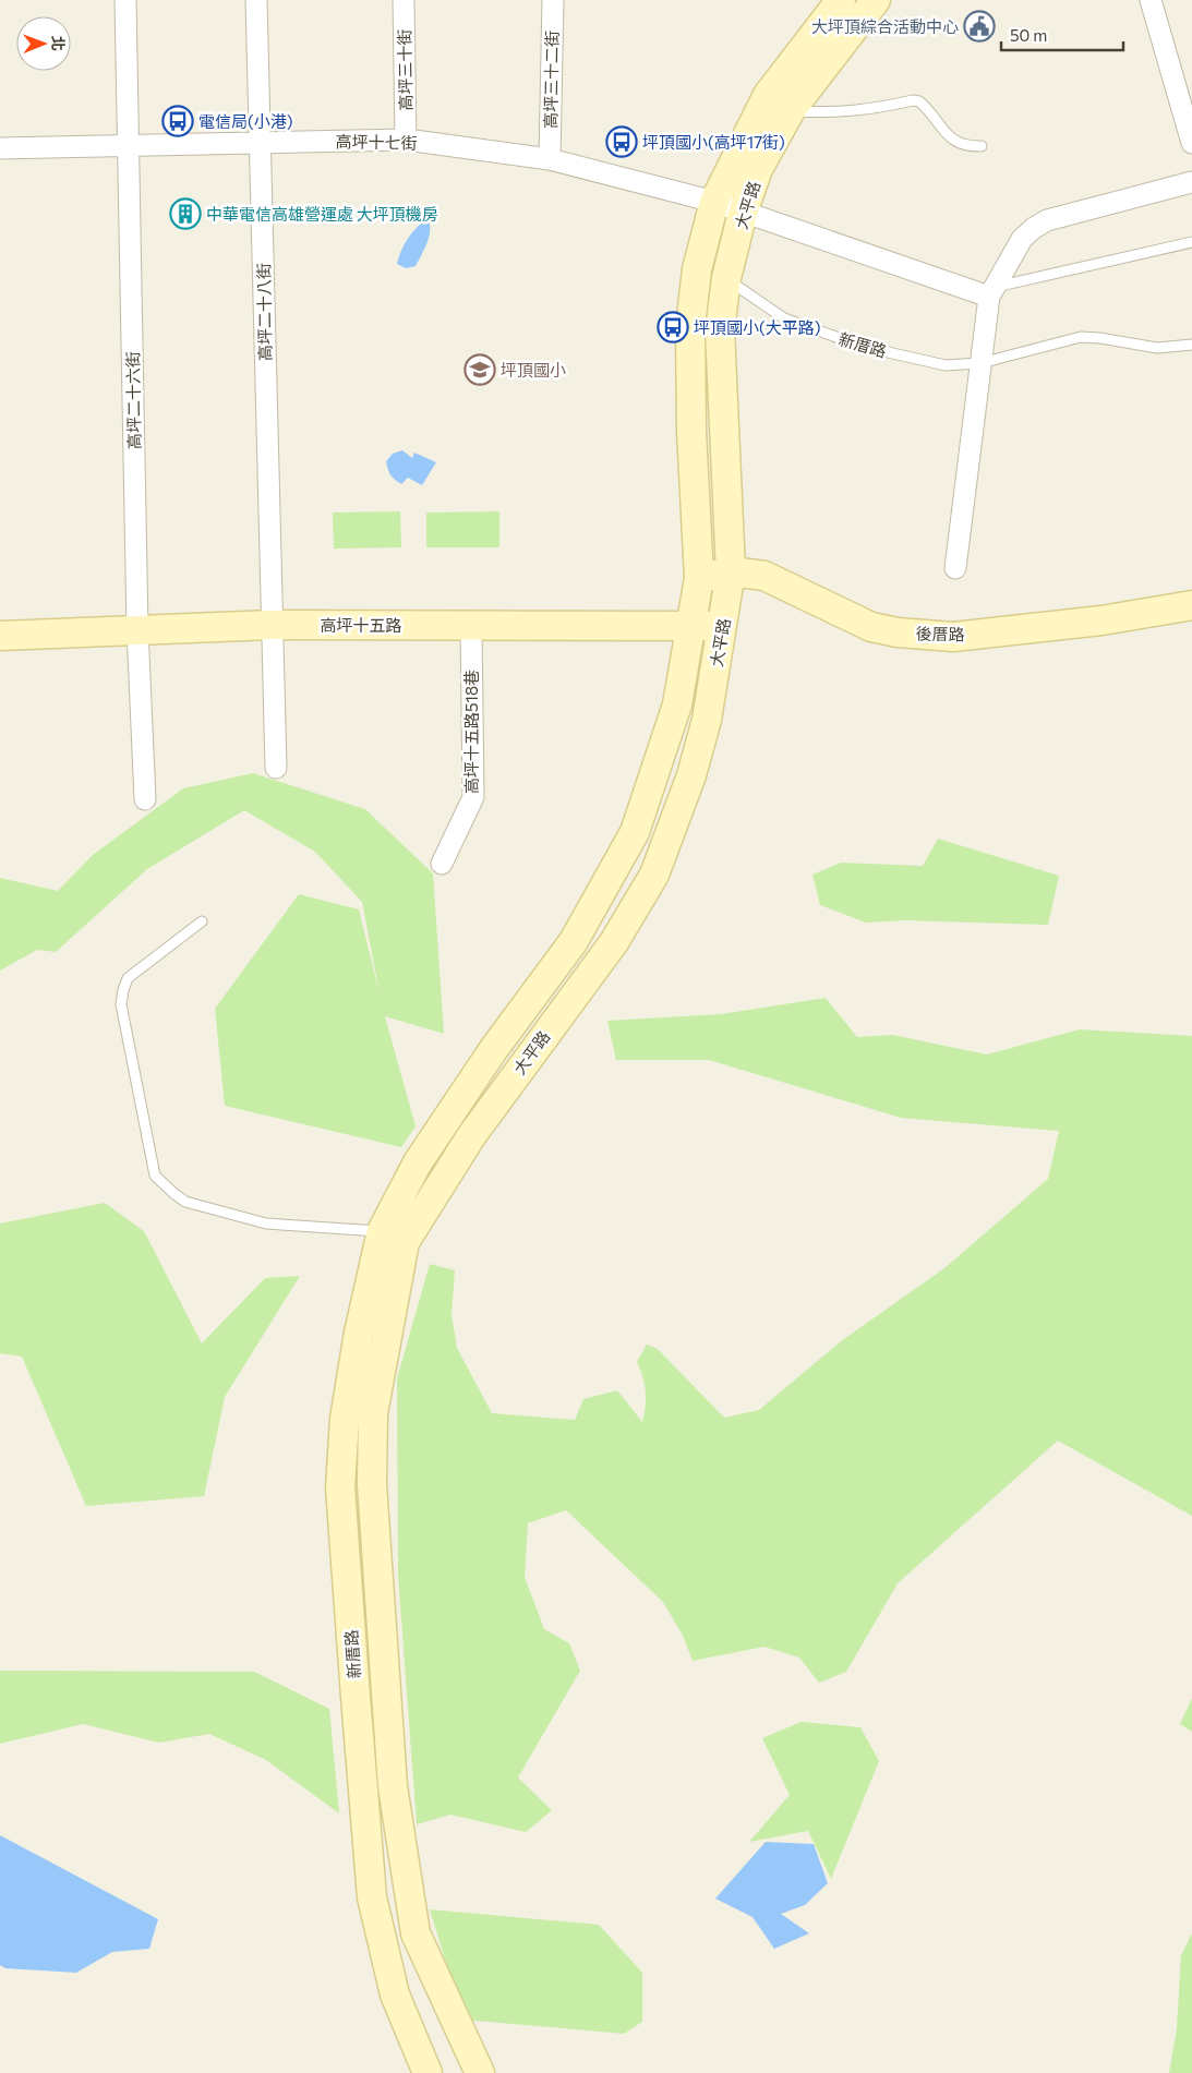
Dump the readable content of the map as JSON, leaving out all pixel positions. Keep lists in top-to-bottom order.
{
  "streets": {
    "street": [
      "高坪三十街",
      "高坪三十二街",
      "高坪十七街",
      "大平路",
      "高坪二十八街",
      "新厝路",
      "高坪二十六街",
      "高坪十五路",
      "後厝路",
      "高坪十五路518巷"
    ]
  },
  "crossings": [
    ["高坪三十街", "高坪十七街"],
    ["高坪三十二街", "高坪十七街"],
    ["高坪十七街", "大平路"],
    ["高坪十七街", "高坪二十八街"],
    ["高坪十七街", "高坪二十六街"],
    ["大平路", "新厝路"],
    ["大平路", "高坪十五路"],
    ["大平路", "後厝路"],
    ["高坪二十八街", "高坪十五路"],
    ["高坪二十六街", "高坪十五路"],
    ["高坪十五路", "高坪十五路518巷"]
  ],
  "places": {
    "public building": ["大坪頂綜合活動中心"],
    "bus stop": ["電信局(小港)", "坪頂國小(高坪17街)", "坪頂國小(大平路)"],
    "building": ["中華電信高雄營運處 大坪頂機房"],
    "school or university": ["坪頂國小"]
  },
  "scale_bar": "50 m",
  "north": "right"
}
